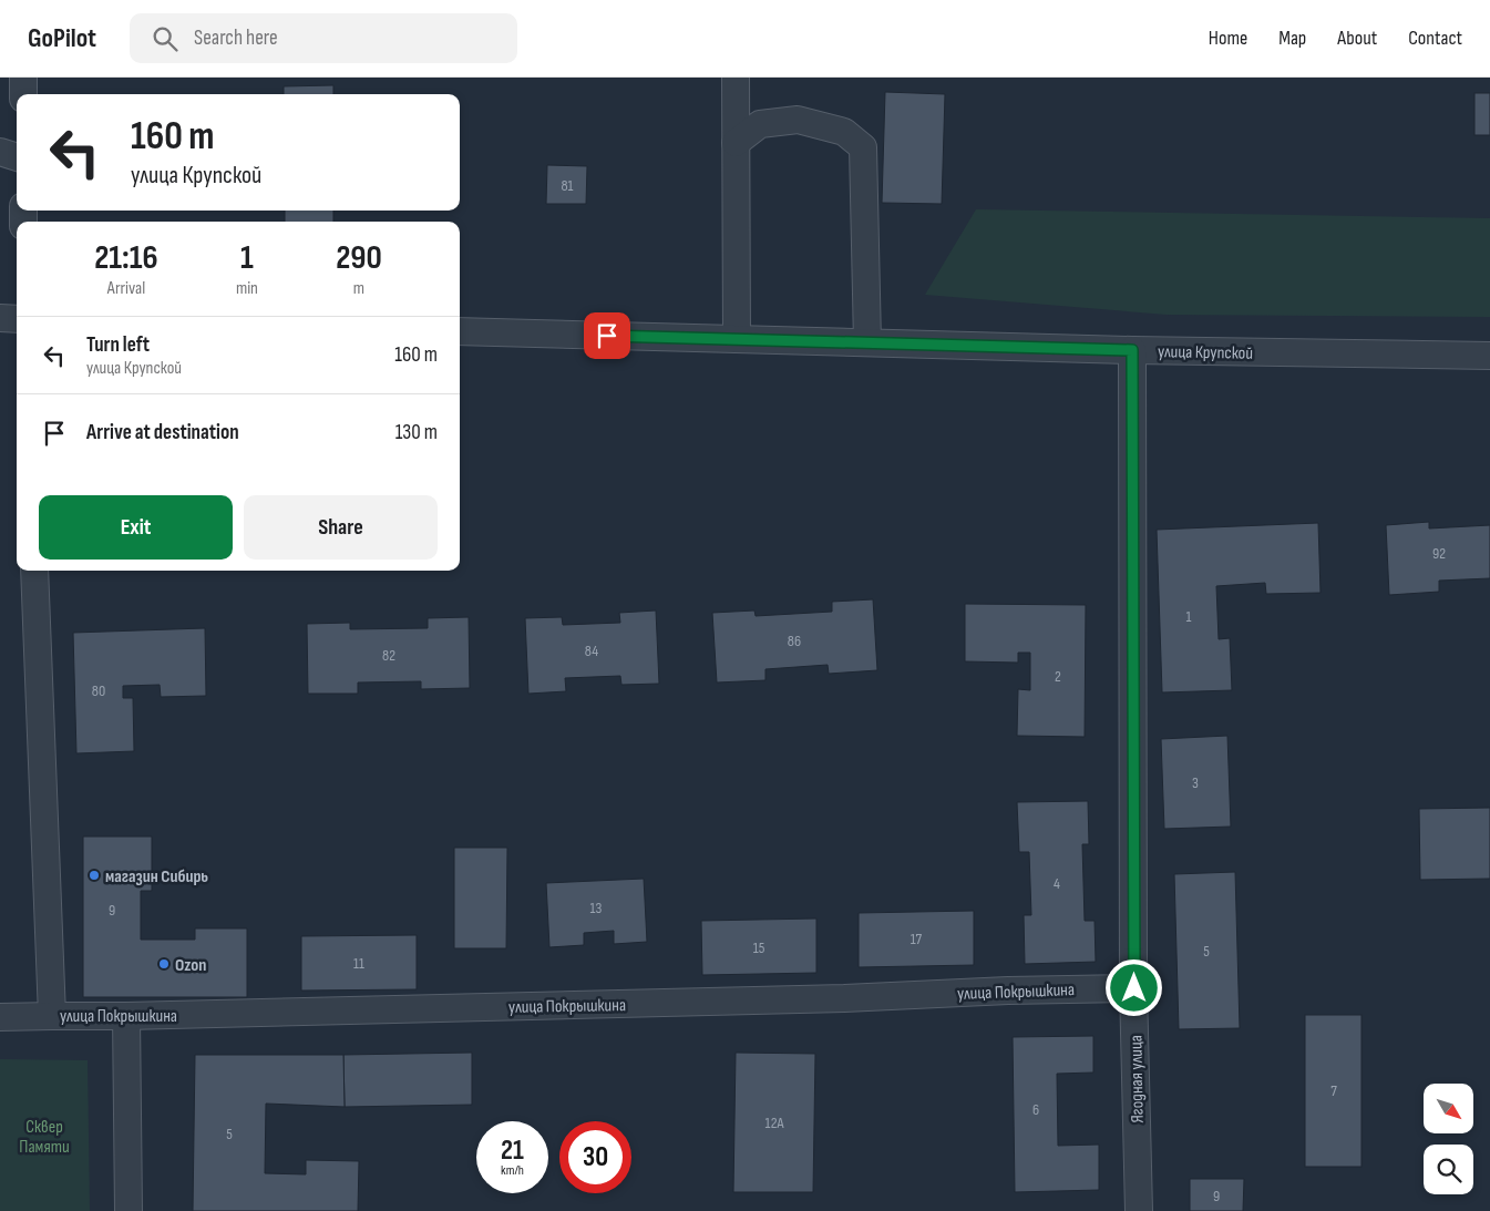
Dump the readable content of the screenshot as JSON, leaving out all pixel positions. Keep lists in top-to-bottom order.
{
  "streets": {
    "street": ["улица Крупской", "улица Покрышкина", "Ягодная улица"]
  },
  "crossings": [
    ["улица Крупской", "Ягодная улица"],
    ["улица Покрышкина", "Ягодная улица"]
  ],
  "parks": ["Сквер Памяти"],
  "places": ["магазин Сибирь", "Ozon"],
  "house_numbers": [
    "81",
    "92",
    "1",
    "86",
    "84",
    "82",
    "2",
    "80",
    "3",
    "4",
    "13",
    "9",
    "17",
    "15",
    "5",
    "11",
    "7",
    "6",
    "12А",
    "5",
    "9"
  ],
  "north": "bottom right",
  "page": {
    "header": "GoPilot",
    "search": "Search here",
    "nav": [
      "Home",
      "Map",
      "About",
      "Contact"
    ],
    "turn": ["160 m", "улица Крупской"],
    "eta": [
      "21:16",
      "Arrival",
      "1",
      "min",
      "290",
      "m"
    ],
    "list": [
      {
        "name": "Turn left",
        "note": "улица Крупской",
        "value": "160 m"
      },
      {
        "name": "Arrive at destination",
        "value": "130 m"
      }
    ],
    "buttons": ["Exit", "Share"],
    "speed": "21 km/h",
    "limit": "30"
  }
}
